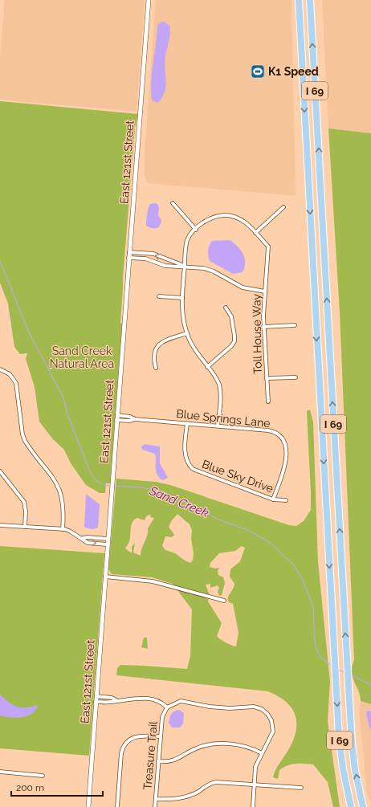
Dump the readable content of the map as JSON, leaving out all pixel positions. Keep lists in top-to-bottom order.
{
  "streets": {
    "highway": ["I 69"],
    "street": [
      "East 121st Street",
      "Toll House Way",
      "Blue Springs Lane",
      "Blue Sky Drive",
      "Treasure Trail"
    ]
  },
  "crossings": [
    ["East 121st Street", "Blue Springs Lane"],
    ["Toll House Way", "Blue Springs Lane"],
    ["Blue Springs Lane", "Blue Sky Drive"]
  ],
  "water": ["Sand Creek"],
  "parks": ["Sand Creek Natural Area"],
  "places": {
    "sports": ["K1 Speed"]
  },
  "scale_bar": "200 m"
}
